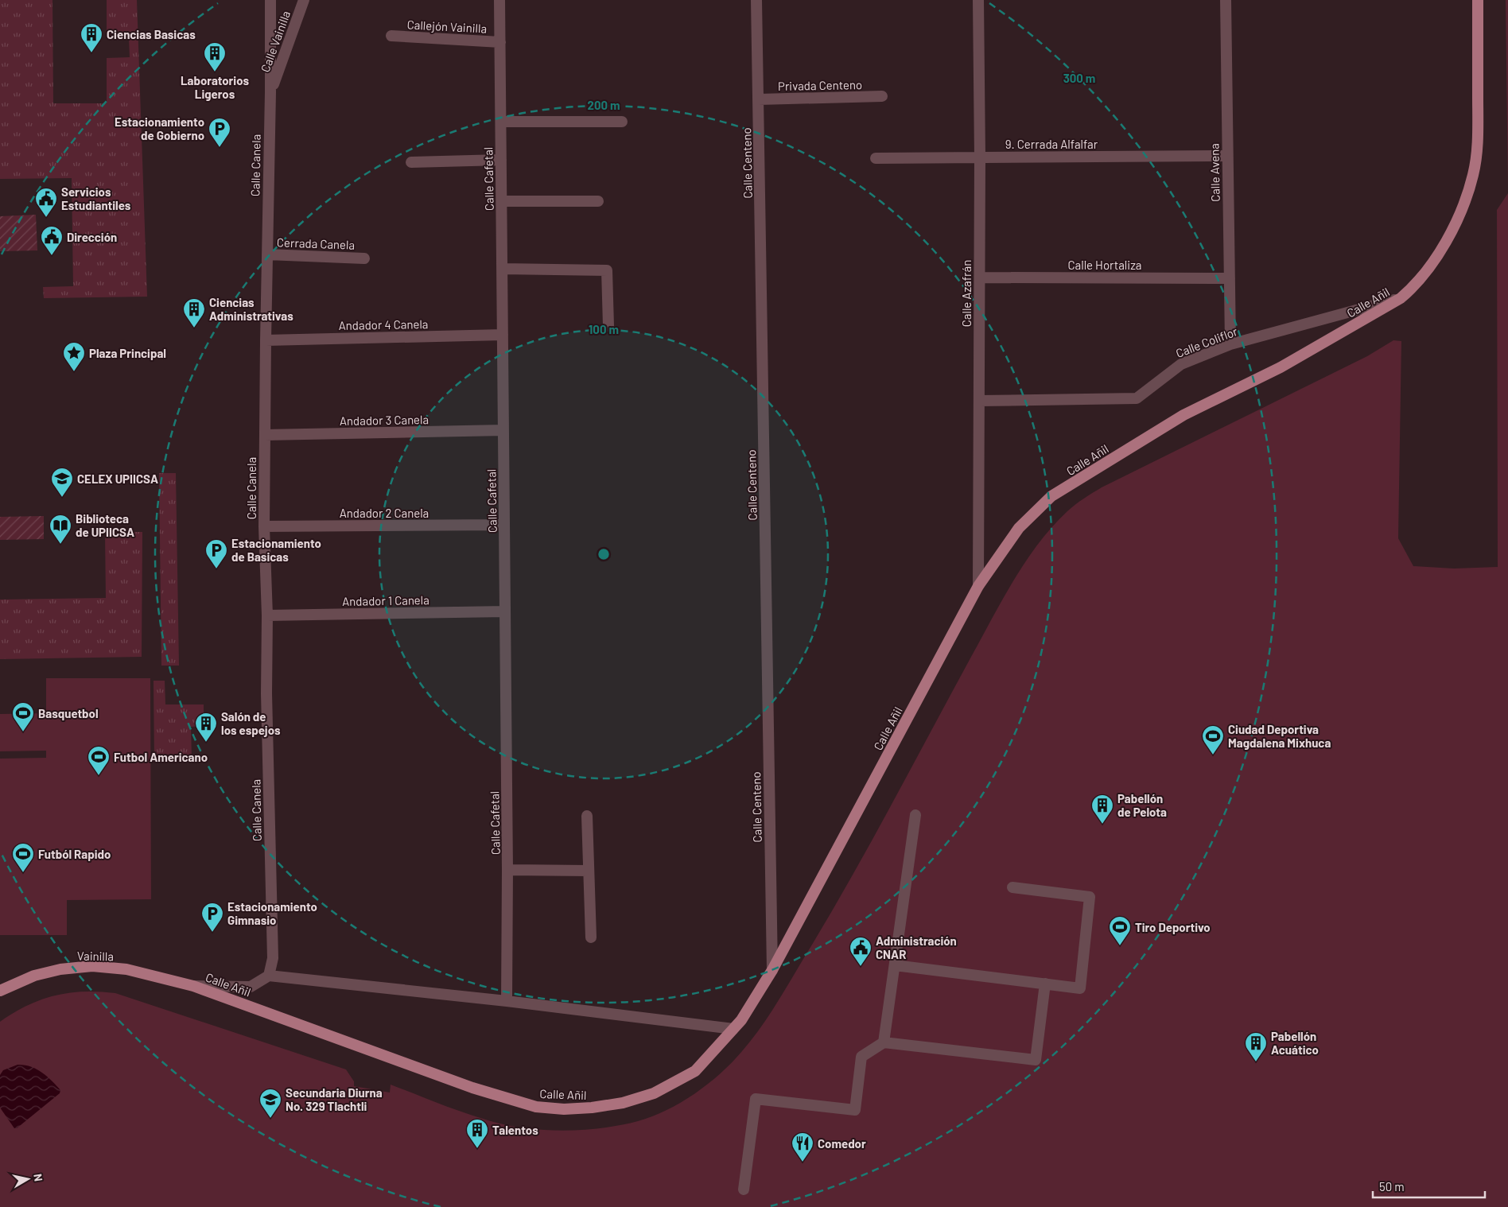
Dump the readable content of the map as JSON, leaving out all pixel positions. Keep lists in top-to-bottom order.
{
  "streets": {
    "main road": ["Calle Añil", "Vainilla"],
    "street": [
      "Callejón Vainilla",
      "Calle Vainilla",
      "Privada Centeno",
      "9. Cerrada Alfalfar",
      "Calle Centeno",
      "Calle Canela",
      "Calle Avena",
      "Calle Cafetal",
      "Cerrada Canela",
      "Calle Hortaliza",
      "Calle Azafrán",
      "Andador 4 Canela",
      "Calle Coliflor",
      "Andador 3 Canela",
      "Andador 2 Canela",
      "Andador 1 Canela"
    ]
  },
  "crossings": [
    ["Callejón Vainilla", "Calle Cafetal"],
    ["Calle Vainilla", "Calle Canela"],
    ["Privada Centeno", "Calle Centeno"],
    ["9. Cerrada Alfalfar", "Calle Avena"],
    ["9. Cerrada Alfalfar", "Calle Azafrán"],
    ["Calle Centeno", "Calle Añil"],
    ["Calle Canela", "Cerrada Canela"],
    ["Calle Canela", "Calle Añil"],
    ["Calle Canela", "Andador 4 Canela"],
    ["Calle Canela", "Andador 3 Canela"],
    ["Calle Canela", "Andador 2 Canela"],
    ["Calle Canela", "Andador 1 Canela"],
    ["Calle Avena", "Calle Hortaliza"],
    ["Calle Avena", "Calle Coliflor"],
    ["Calle Cafetal", "Andador 4 Canela"],
    ["Calle Cafetal", "Andador 3 Canela"],
    ["Calle Cafetal", "Andador 2 Canela"],
    ["Calle Cafetal", "Andador 1 Canela"],
    ["Calle Hortaliza", "Calle Azafrán"],
    ["Calle Azafrán", "Calle Añil"],
    ["Calle Azafrán", "Calle Coliflor"],
    ["Calle Añil", "Calle Coliflor"],
    ["Calle Añil", "Vainilla"]
  ],
  "places": {
    "building": [
      "Ciencias Basicas",
      "Laboratorios Ligeros",
      "Ciencias Administrativas",
      "Salón de los espejos",
      "Pabellón de Pelota",
      "Pabellón Acuático",
      "Talentos"
    ],
    "parking": ["Estacionamiento de Gobierno", "Estacionamiento de Basicas", "Estacionamiento Gimnasio"],
    "public building": ["Servicios Estudiantiles", "Dirección", "Administración CNAR"],
    "place": ["Plaza Principal"],
    "school or university": ["CELEX UPIICSA", "Secundaria Diurna No. 329 Tlachtli"],
    "library": ["Biblioteca de UPIICSA"],
    "sports": [
      "Basquetbol",
      "Ciudad Deportiva Magdalena Mixhuca",
      "Futbol Americano",
      "Futból Rapido",
      "Tiro Deportivo"
    ],
    "restaurant": ["Comedor"]
  },
  "scale_bar": "50 m",
  "north": "right",
  "rings": ["300 m", "200 m", "100 m"]
}
